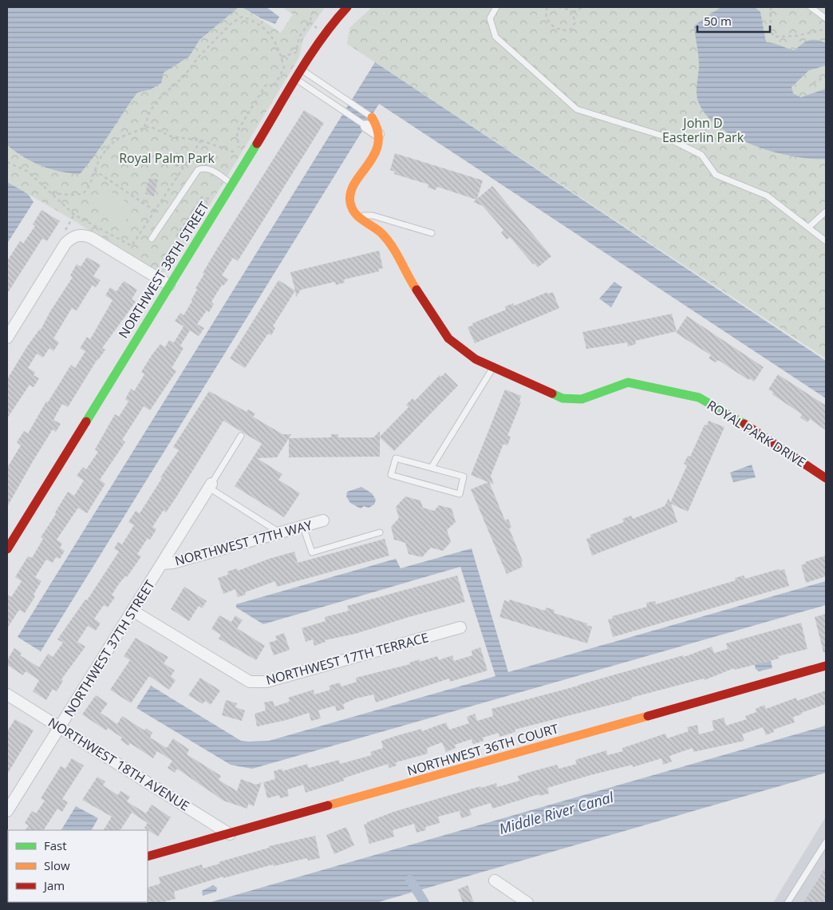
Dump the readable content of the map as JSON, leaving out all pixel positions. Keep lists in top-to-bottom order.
{
  "streets": {
    "street": [
      "NORTHWEST 38TH STREET",
      "ROYAL PARK DRIVE",
      "NORTHWEST 17TH WAY",
      "NORTHWEST 37TH STREET",
      "NORTHWEST 17TH TERRACE",
      "NORTHWEST 36TH COURT",
      "NORTHWEST 18TH AVENUE"
    ]
  },
  "crossings": [
    ["NORTHWEST 17TH WAY", "NORTHWEST 37TH STREET"],
    ["NORTHWEST 37TH STREET", "NORTHWEST 17TH TERRACE"],
    ["NORTHWEST 37TH STREET", "NORTHWEST 18TH AVENUE"],
    ["NORTHWEST 36TH COURT", "NORTHWEST 18TH AVENUE"]
  ],
  "water": ["Middle River Canal"],
  "parks": ["John D Easterlin Park", "Royal Palm Park"],
  "legend": ["Fast", "Slow", "Jam"],
  "scale_bar": "50 m"
}
